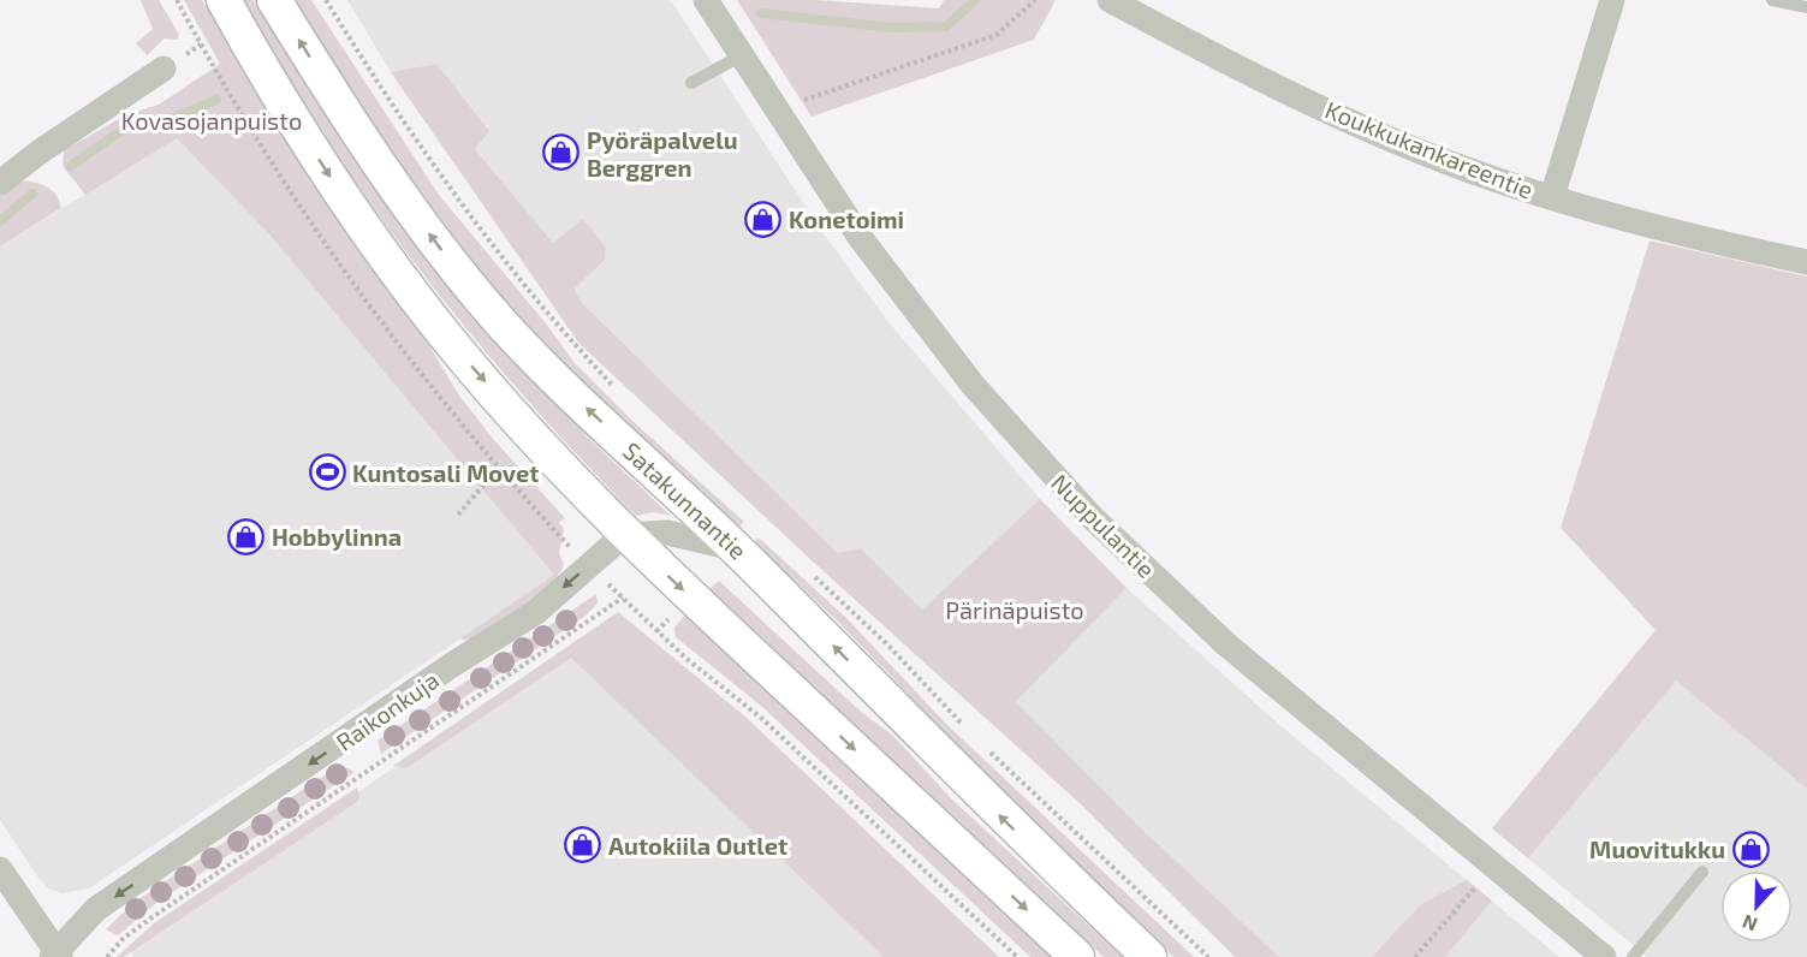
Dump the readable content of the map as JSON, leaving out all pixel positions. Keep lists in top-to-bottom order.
{
  "streets": {
    "main road": ["Satakunnantie"],
    "street": ["Koukkukankareentie", "Nuppulantie", "Raikonkuja"]
  },
  "one_way": ["Raikonkuja"],
  "parks": ["Kovasojanpuisto", "Pärinäpuisto"],
  "places": {
    "shop": [
      "Pyöräpalvelu Berggren",
      "Konetoimi",
      "Hobbylinna",
      "Autokiila Outlet",
      "Muovitukku"
    ],
    "sports": ["Kuntosali Movet"]
  },
  "north": "bottom"
}
